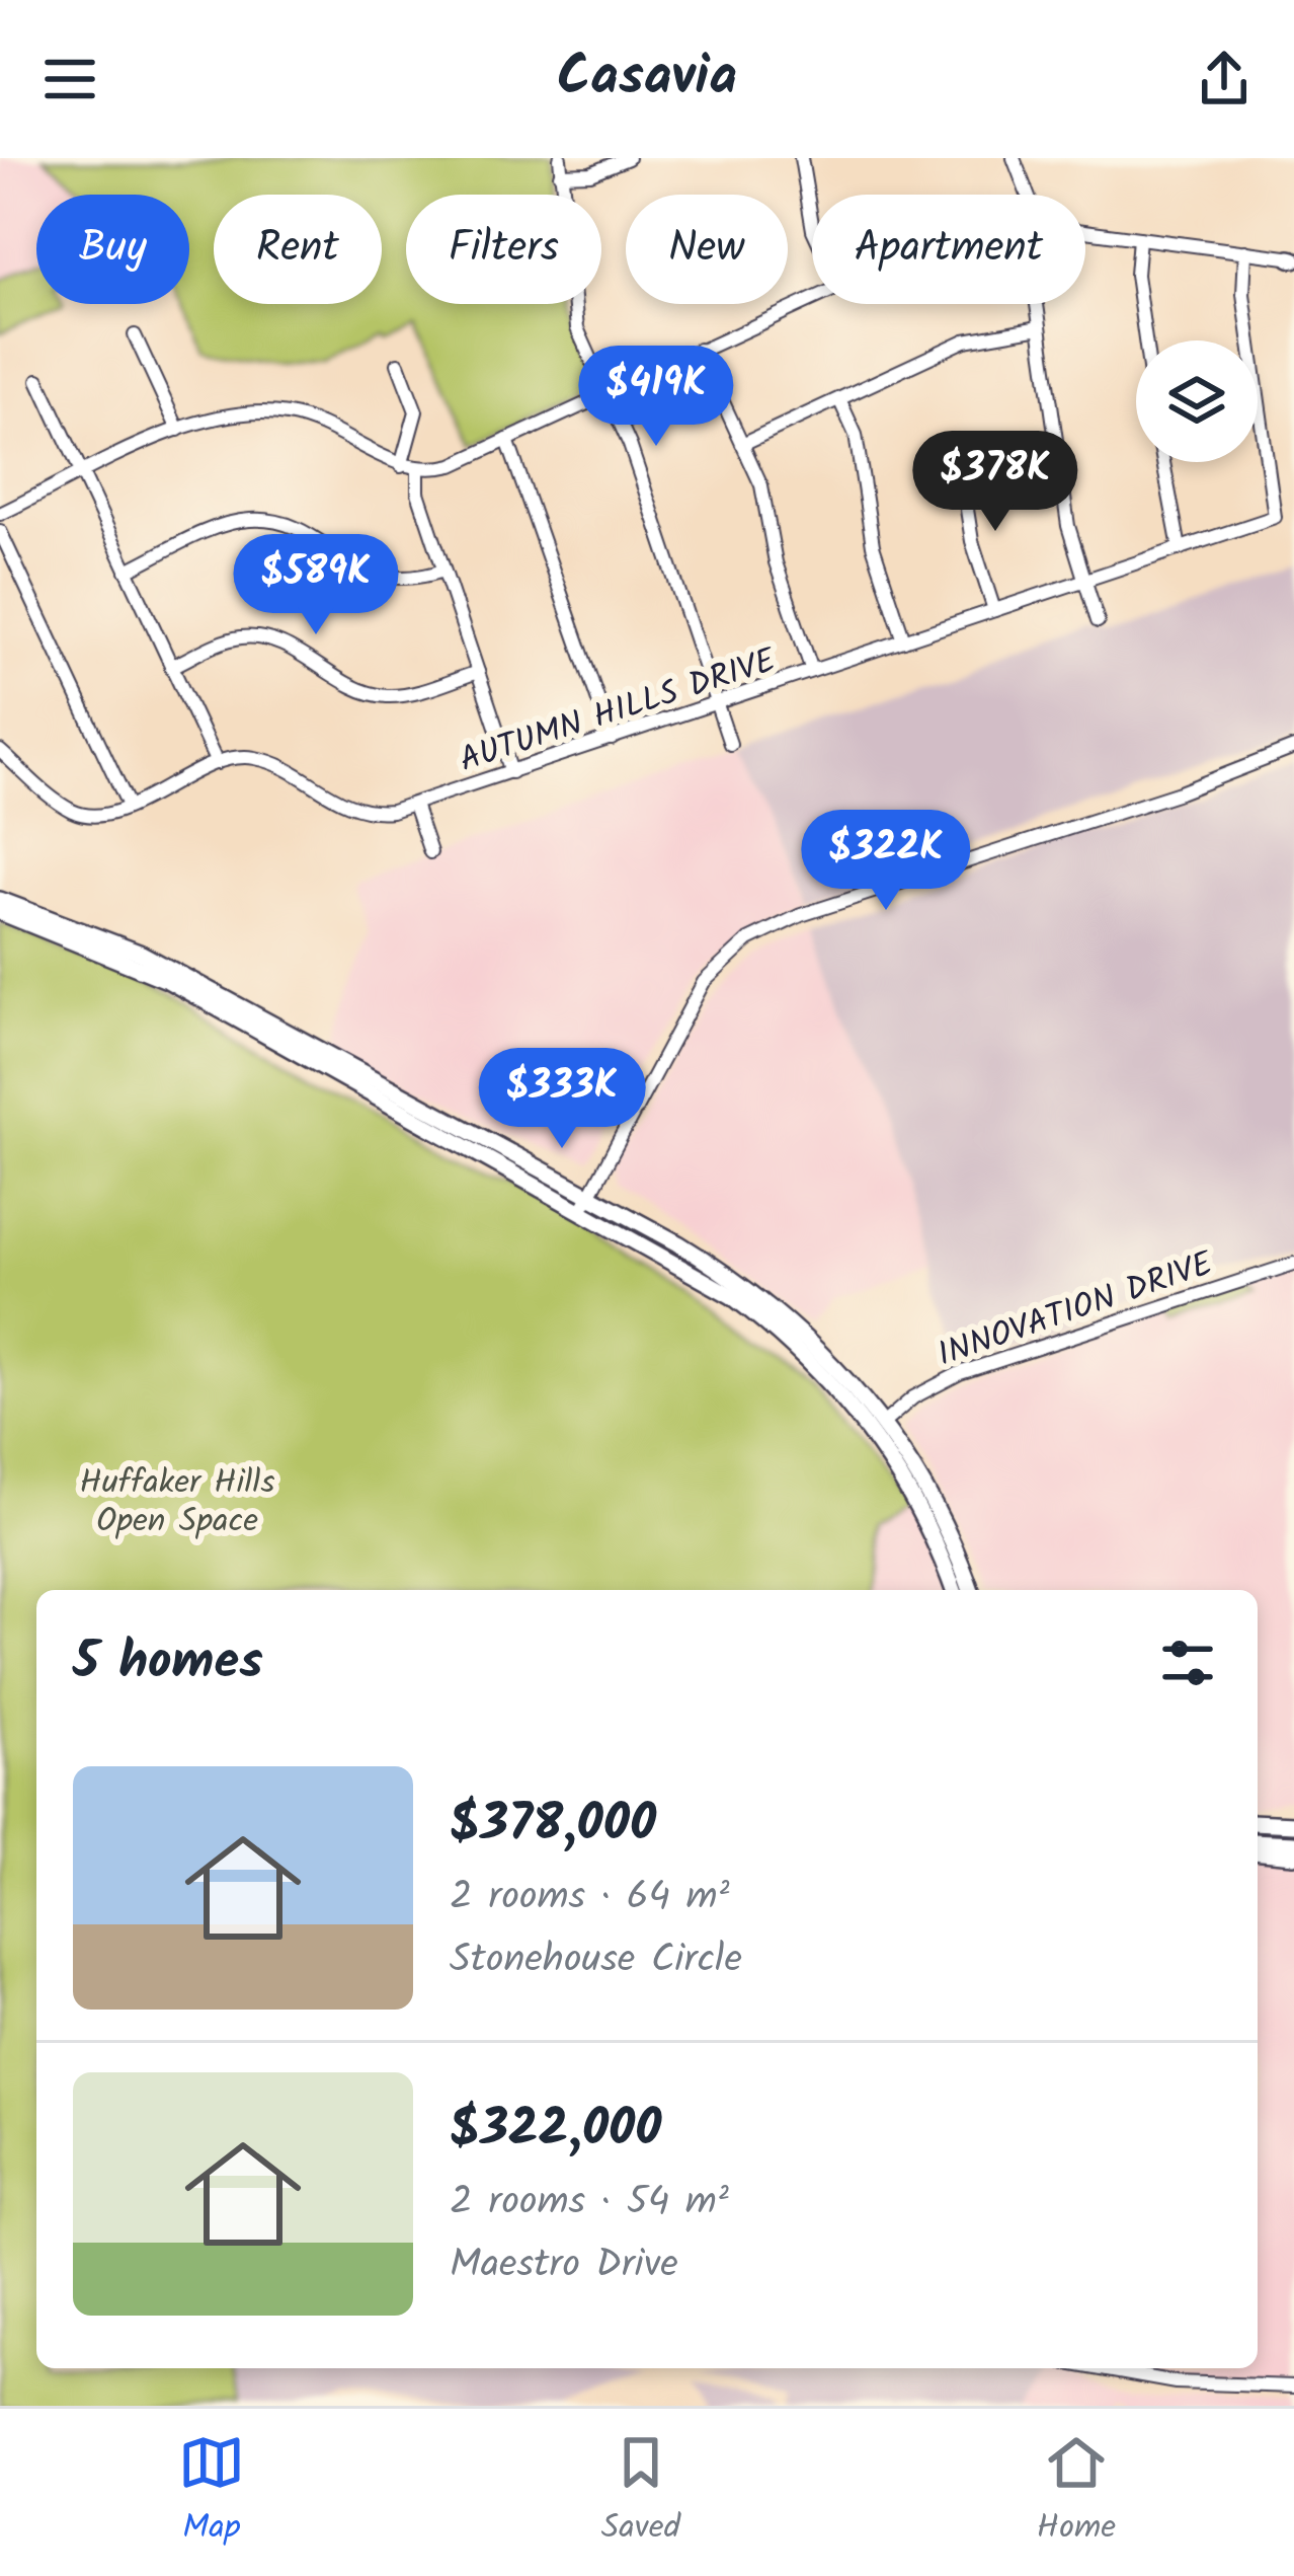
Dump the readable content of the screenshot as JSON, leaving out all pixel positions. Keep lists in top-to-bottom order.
{
  "streets": {
    "street": ["AUTUMN HILLS DRIVE", "INNOVATION DRIVE"]
  },
  "parks": ["Huffaker Hills Open Space"],
  "page": {
    "header": "Casavia",
    "chip": [
      "Buy",
      "Rent",
      "Filters",
      "New",
      "Apartment"
    ],
    "price": [
      "$419K",
      "$378K",
      "$589K",
      "$322K",
      "$333K"
    ],
    "heading": "5 homes",
    "list": [
      {
        "name": "$378,000",
        "note": "2 rooms · 64 m² · Stonehouse Circle"
      },
      {
        "name": "$322,000",
        "note": "2 rooms · 54 m² · Maestro Drive"
      }
    ],
    "tabs": ["Map", "Saved", "Home"]
  }
}
